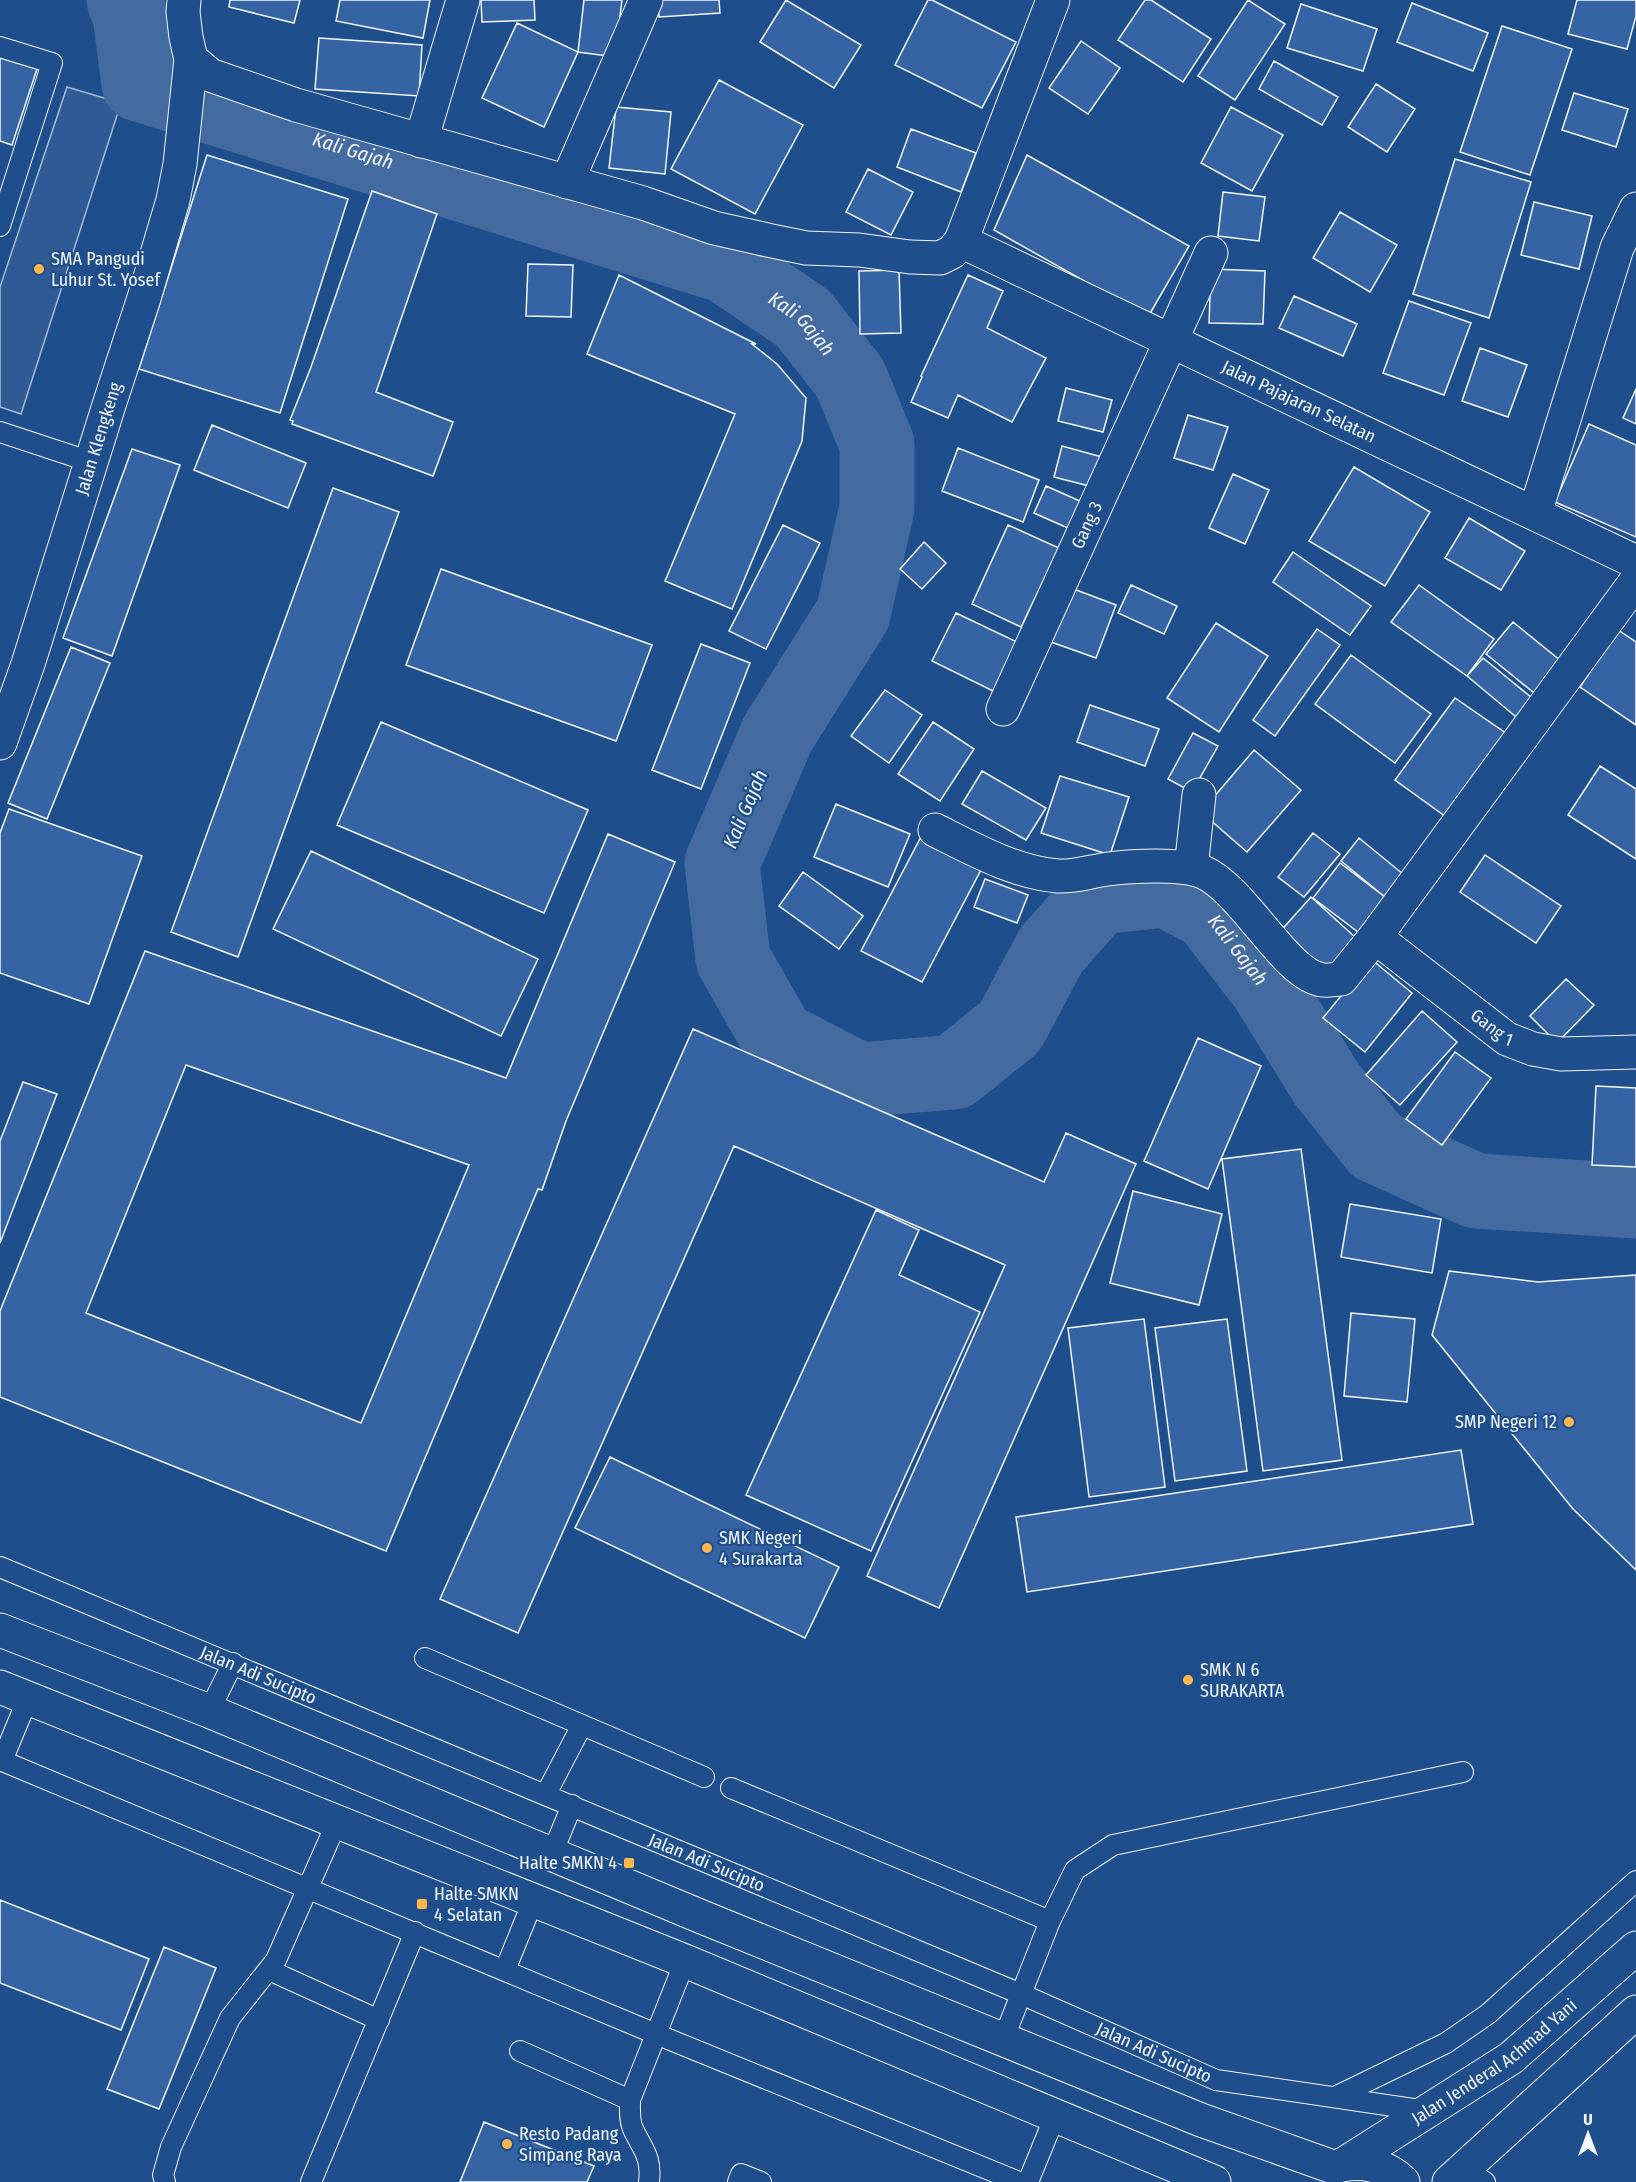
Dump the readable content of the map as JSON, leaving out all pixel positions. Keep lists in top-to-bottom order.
{
  "streets": {
    "main road": [
      "Jalan Pajajaran Selatan",
      "Jalan Klengkeng",
      "Gang 3",
      "Gang 1",
      "Jalan Jenderal Achmad Yani"
    ],
    "lane": ["Jalan Adi Sucipto"]
  },
  "crossings": [
    ["Jalan Pajajaran Selatan", "Gang 3"],
    ["Jalan Adi Sucipto", "Jalan Jenderal Achmad Yani"]
  ],
  "water": ["Kali Gajah"],
  "places": {
    "other": [
      "SMA Pangudi Luhur St. Yosef",
      "SMP Negeri 12",
      "SMK Negeri 4 Surakarta",
      "SMK N 6 SURAKARTA",
      "Resto Padang Simpang Raya"
    ],
    "transit": ["Halte SMKN 4", "Halte SMKN 4 Selatan"]
  },
  "north": "top"
}
